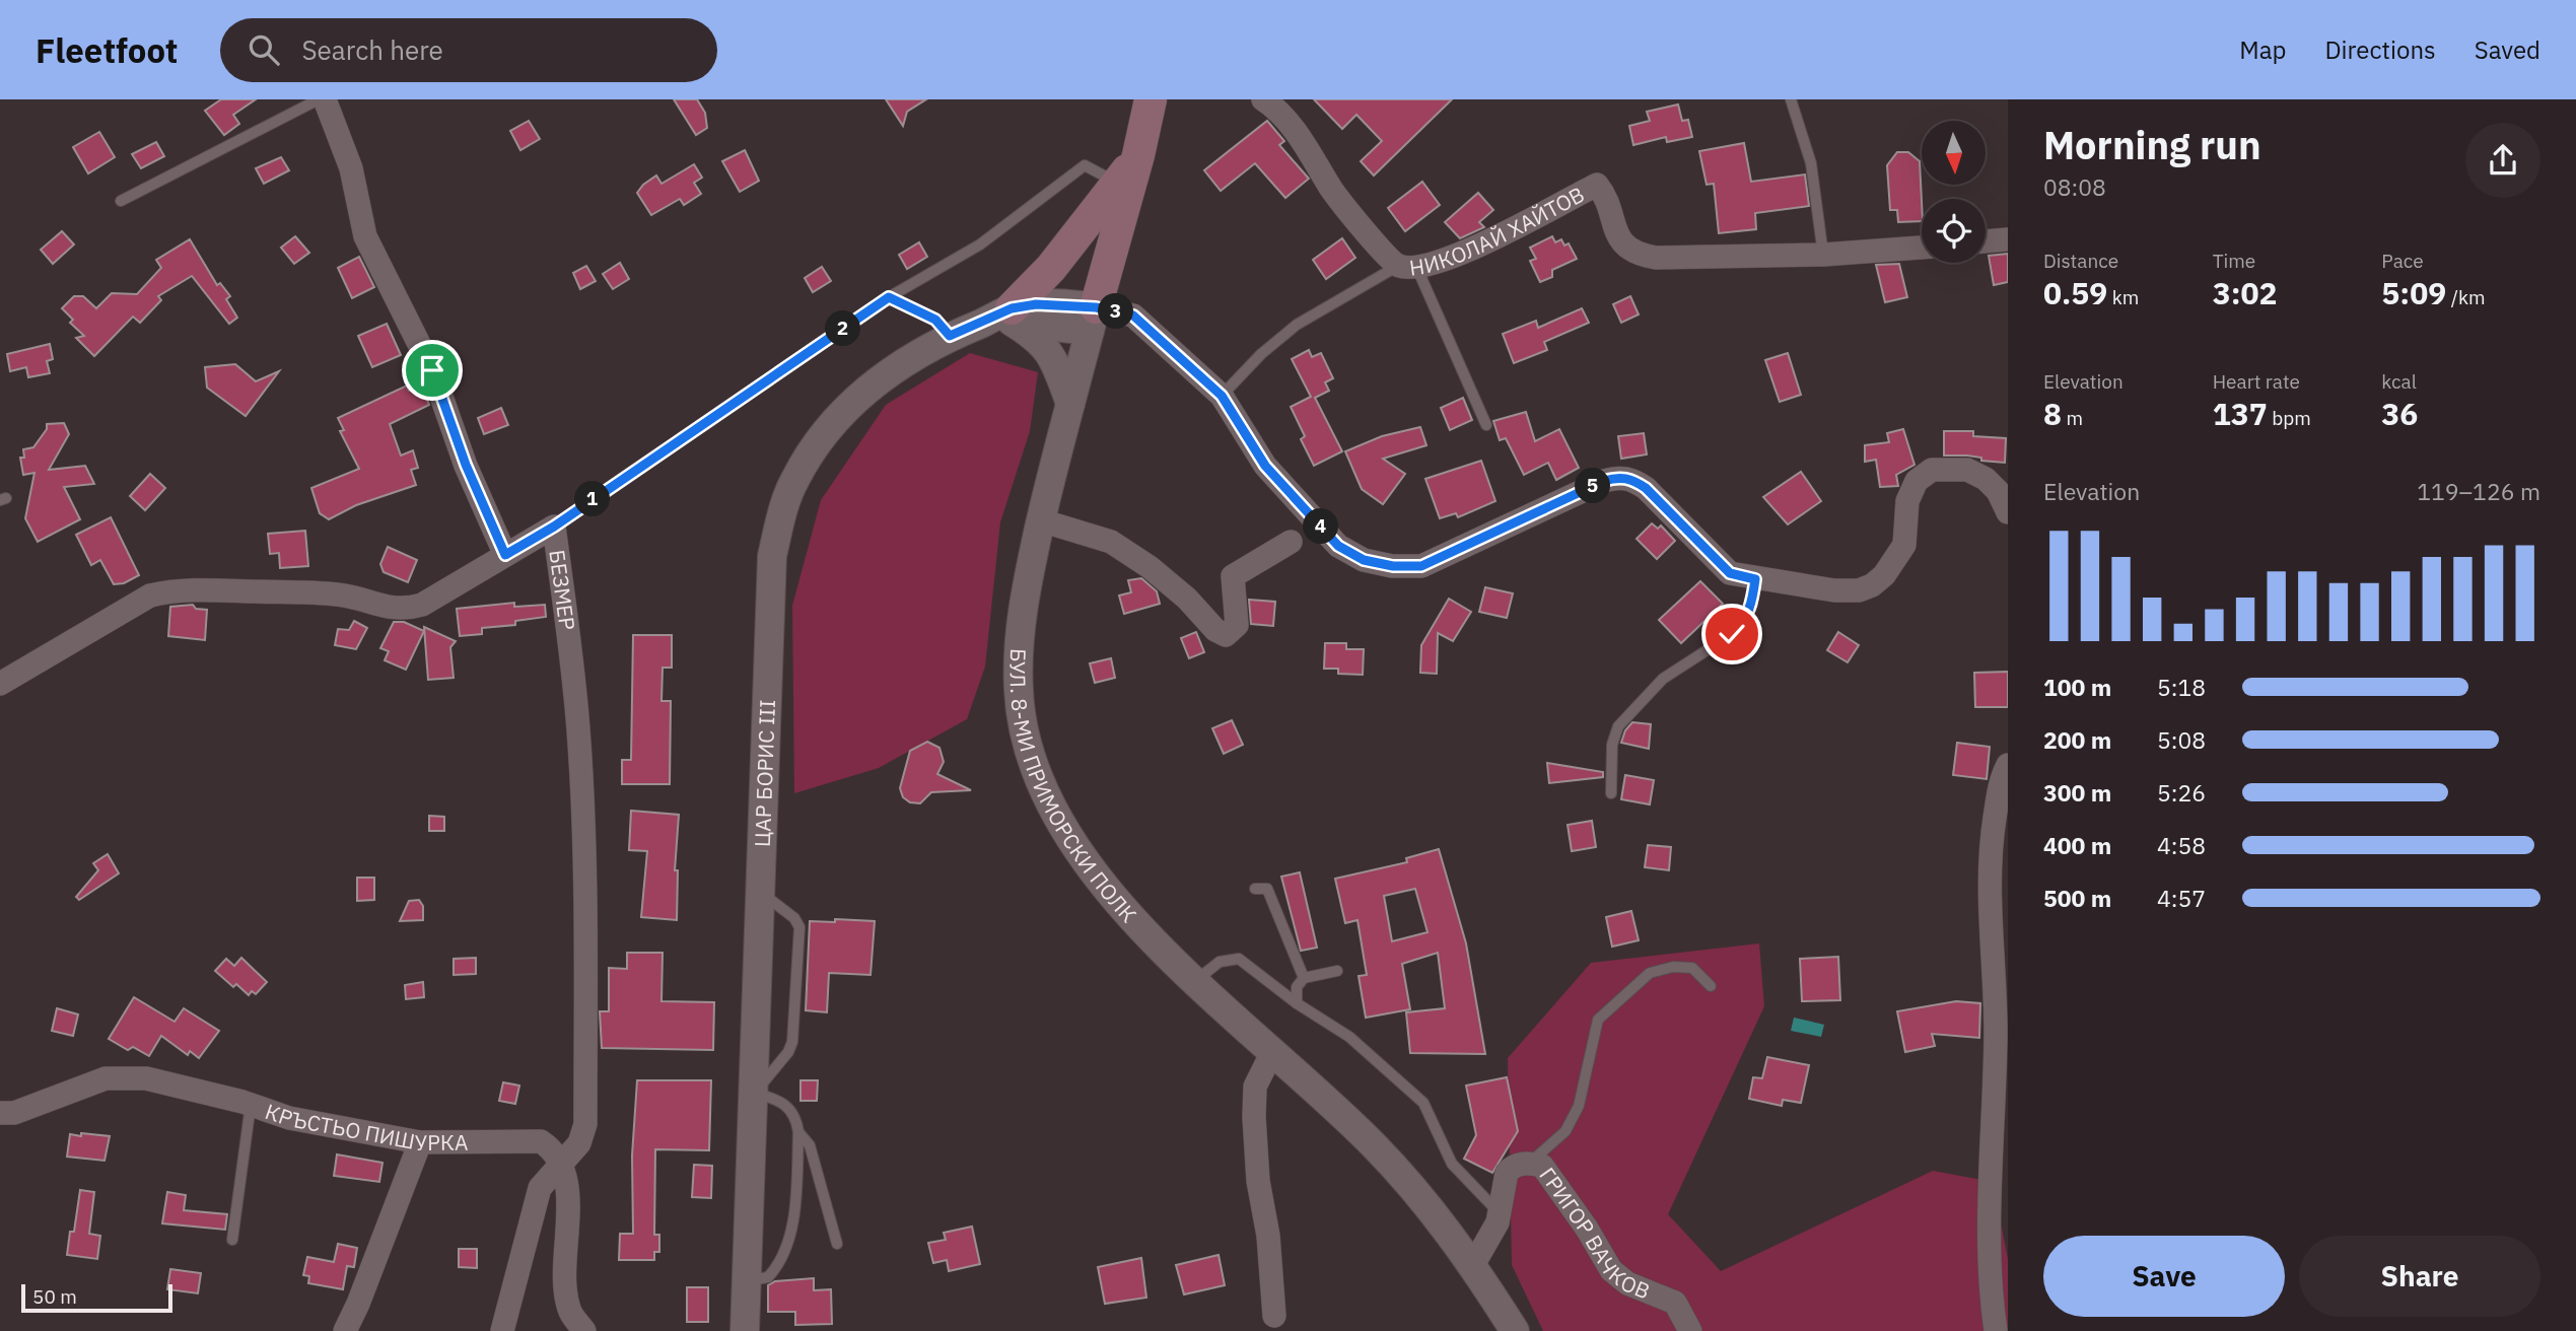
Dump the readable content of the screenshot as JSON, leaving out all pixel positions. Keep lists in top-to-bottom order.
{
  "streets": {
    "main road": ["БУЛ. 8-МИ ПРИМОРСКИ ПОЛК"],
    "street": [
      "НИКОЛАЙ ХАЙТОВ",
      "БЕЗМЕР",
      "ЦАР БОРИС III",
      "КРЪСТЬО ПИШУРКА",
      "ГРИГОР ВАЧКОВ"
    ]
  },
  "crossings": [
    ["БЕЗМЕР", "КРЪСТЬО ПИШУРКА"],
    ["ЦАР БОРИС III", "БУЛ. 8-МИ ПРИМОРСКИ ПОЛК"],
    ["БУЛ. 8-МИ ПРИМОРСКИ ПОЛК", "ГРИГОР ВАЧКОВ"]
  ],
  "scale_bar": "50 m",
  "north": "bottom",
  "page": {
    "header": "Fleetfoot",
    "search": "Search here",
    "nav": ["Map", "Directions", "Saved"],
    "heading": ["Morning run", "08:08"],
    "stats": [
      ["Distance", "0.59 km"],
      ["Time", "3:02"],
      ["Pace", "5:09 /km"],
      ["Elevation", "8 m"],
      ["Heart rate", "137 bpm"],
      ["kcal", "36"]
    ],
    "pins": [
      "3",
      "2",
      "5",
      "1",
      "4"
    ],
    "chart": ["Elevation", "119–126 m"],
    "list": [
      {
        "name": "100 m",
        "note": "5:18"
      },
      {
        "name": "200 m",
        "note": "5:08"
      },
      {
        "name": "300 m",
        "note": "5:26"
      },
      {
        "name": "400 m",
        "note": "4:58"
      },
      {
        "name": "500 m",
        "note": "4:57"
      }
    ],
    "buttons": ["Save", "Share"],
    "scale": "50 m"
  }
}
